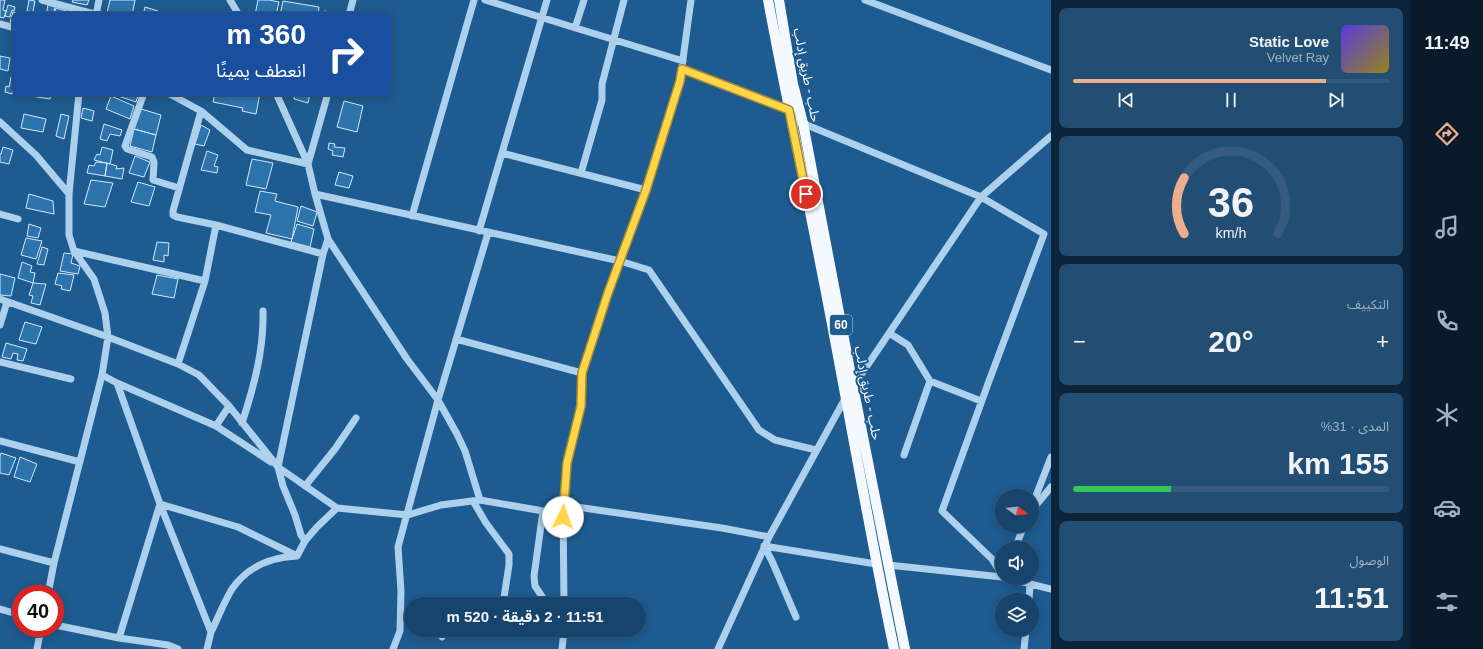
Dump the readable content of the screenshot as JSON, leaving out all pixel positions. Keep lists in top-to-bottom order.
{
  "streets": {
    "main road": ["حلب - طريق إدلب", "60"]
  },
  "north": "right",
  "page": {
    "tabs": "11:49",
    "turn": ["360 m", "انعطف يمينًا"],
    "song": ["Static Love", "Velvet Ray"],
    "tile": [
      "التكييف",
      ["المدى · 31%", "155 km"],
      ["الوصول", "11:51"]
    ],
    "heat": ["−", "20°", "+"],
    "limit": "40",
    "trip": "11:51 · 2 دقيقة · 520 m",
    "gauge": ["36", "km/h"]
  }
}
